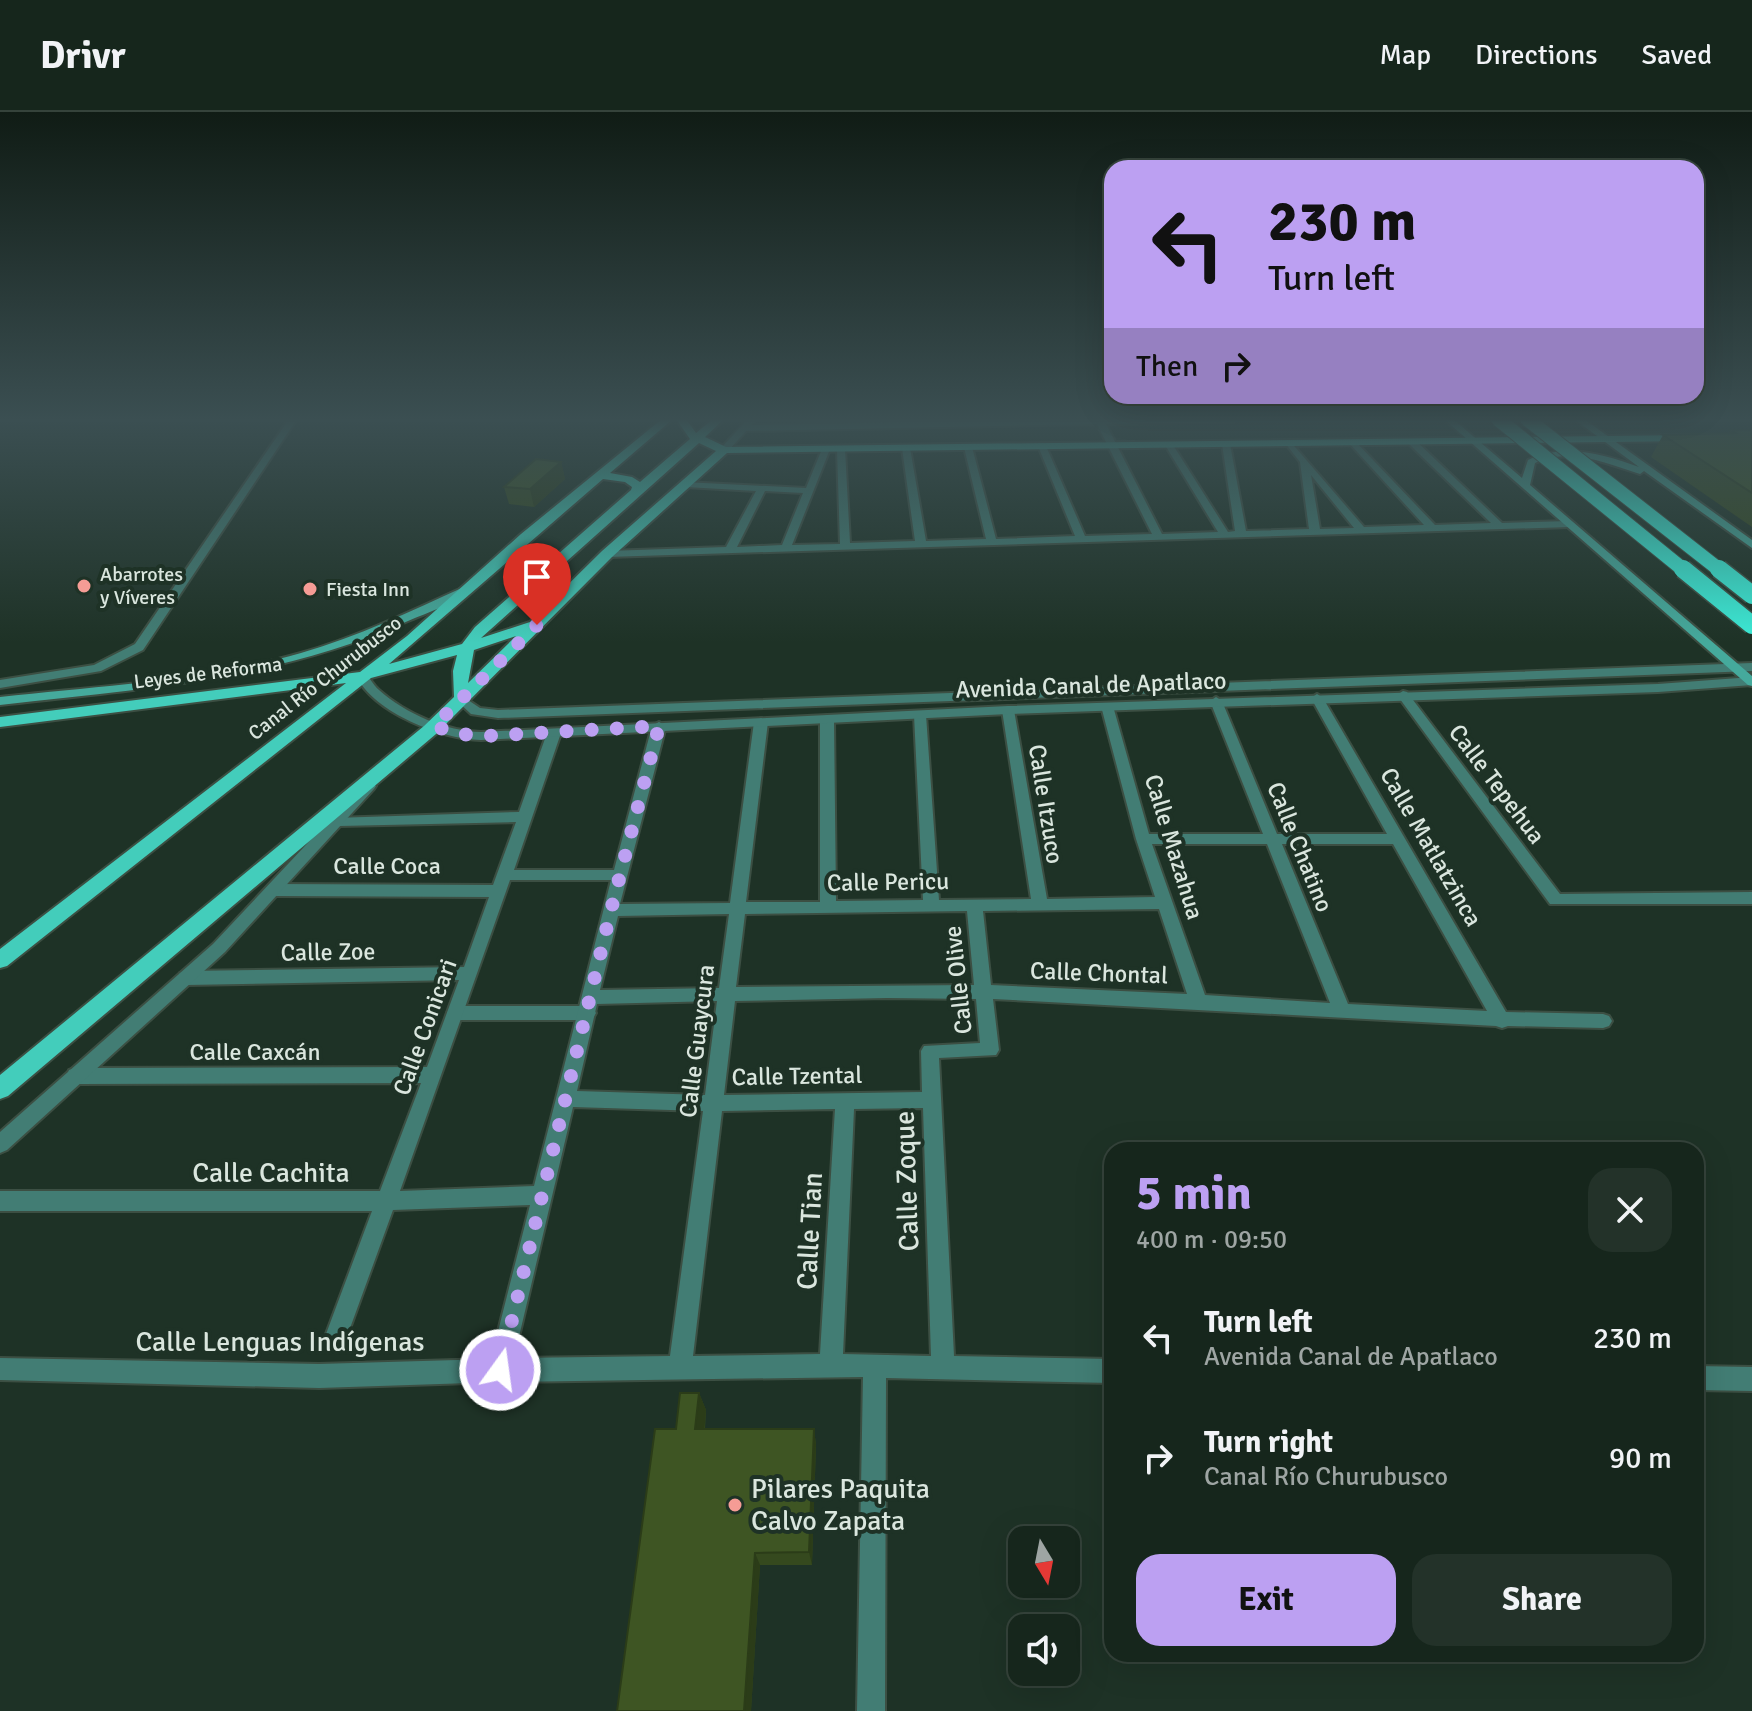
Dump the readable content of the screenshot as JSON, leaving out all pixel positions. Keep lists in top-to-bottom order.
{
  "streets": {
    "main road": ["Leyes de Reforma", "Canal Río Churubusco"],
    "street": [
      "Avenida Canal de Apatlaco",
      "Calle Tepehua",
      "Calle Itzuco",
      "Calle Mazahua",
      "Calle Chatino",
      "Calle Matlatzinca",
      "Calle Coca",
      "Calle Pericu",
      "Calle Zoe",
      "Calle Chontal",
      "Calle Olive",
      "Calle Conicari",
      "Calle Guaycura",
      "Calle Caxcán",
      "Calle Tzental",
      "Calle Cachita",
      "Calle Zoque",
      "Calle Tian",
      "Calle Lenguas Indígenas"
    ]
  },
  "crossings": [
    ["Leyes de Reforma", "Canal Río Churubusco"],
    ["Leyes de Reforma", "Avenida Canal de Apatlaco"],
    ["Canal Río Churubusco", "Avenida Canal de Apatlaco"],
    ["Avenida Canal de Apatlaco", "Calle Tepehua"],
    ["Avenida Canal de Apatlaco", "Calle Itzuco"],
    ["Avenida Canal de Apatlaco", "Calle Mazahua"],
    ["Avenida Canal de Apatlaco", "Calle Chatino"],
    ["Avenida Canal de Apatlaco", "Calle Matlatzinca"],
    ["Avenida Canal de Apatlaco", "Calle Conicari"],
    ["Avenida Canal de Apatlaco", "Calle Guaycura"],
    ["Calle Itzuco", "Calle Pericu"],
    ["Calle Mazahua", "Calle Pericu"],
    ["Calle Mazahua", "Calle Chontal"],
    ["Calle Chatino", "Calle Chontal"],
    ["Calle Matlatzinca", "Calle Chontal"],
    ["Calle Coca", "Calle Conicari"],
    ["Calle Pericu", "Calle Olive"],
    ["Calle Pericu", "Calle Guaycura"],
    ["Calle Zoe", "Calle Conicari"],
    ["Calle Chontal", "Calle Olive"],
    ["Calle Chontal", "Calle Guaycura"],
    ["Calle Olive", "Calle Zoque"],
    ["Calle Conicari", "Calle Caxcán"],
    ["Calle Conicari", "Calle Cachita"],
    ["Calle Guaycura", "Calle Tzental"],
    ["Calle Guaycura", "Calle Lenguas Indígenas"],
    ["Calle Tzental", "Calle Zoque"],
    ["Calle Tzental", "Calle Tian"],
    ["Calle Zoque", "Calle Lenguas Indígenas"],
    ["Calle Tian", "Calle Lenguas Indígenas"]
  ],
  "places": ["Abarrotes y Víveres", "Fiesta Inn", "Pilares Paquita Calvo Zapata"],
  "north": "bottom",
  "page": {
    "header": "Drivr",
    "nav": ["Map", "Directions", "Saved"],
    "turn": ["230 m", "Turn left"],
    "then": "Then",
    "heading": ["5 min", "400 m · 09:50"],
    "list": [
      {
        "name": "Turn left",
        "note": "Avenida Canal de Apatlaco",
        "value": "230 m"
      },
      {
        "name": "Turn right",
        "note": "Canal Río Churubusco",
        "value": "90 m"
      }
    ],
    "buttons": ["Exit", "Share"]
  }
}
